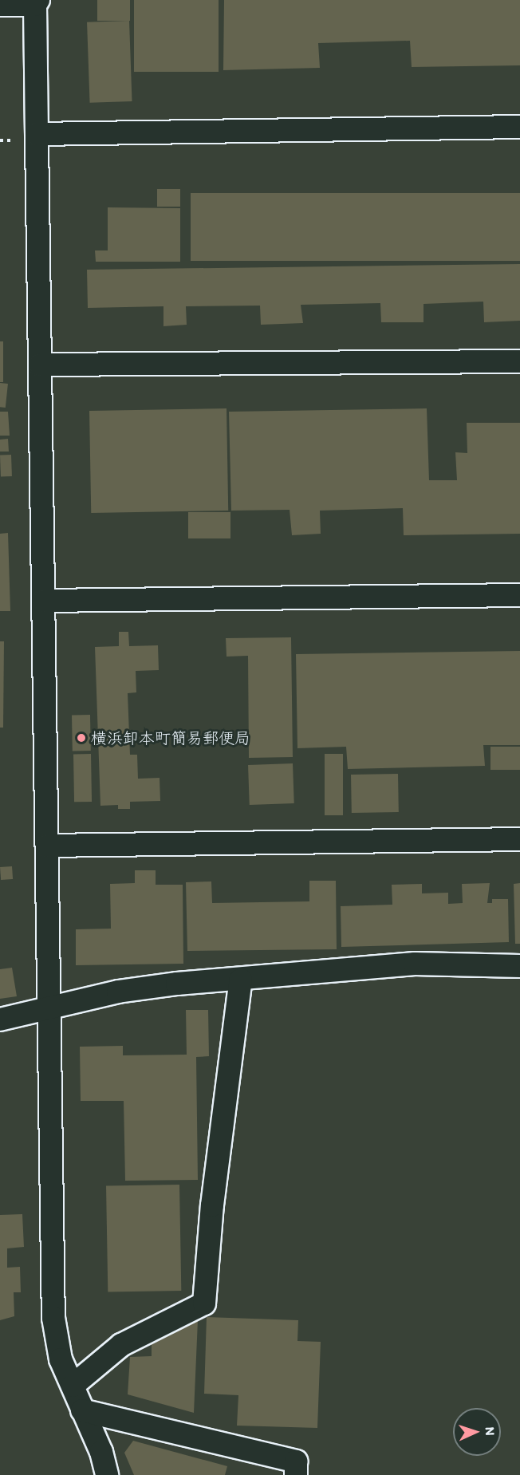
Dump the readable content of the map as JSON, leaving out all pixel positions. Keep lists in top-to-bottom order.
{
  "places": ["横浜卸本町簡易郵便局"],
  "north": "right"
}
